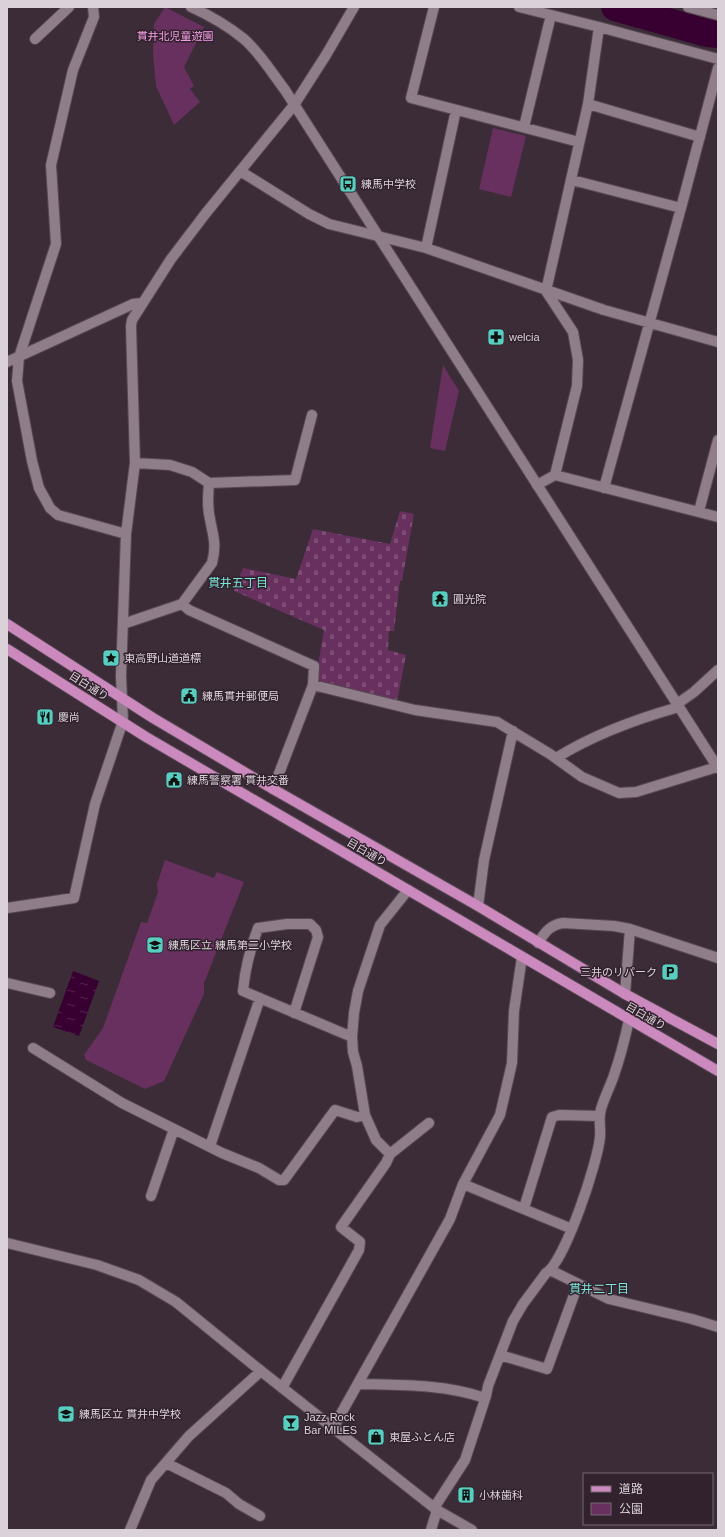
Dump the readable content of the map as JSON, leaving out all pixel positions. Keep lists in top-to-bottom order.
{
  "streets": {
    "main road": ["目白通り"]
  },
  "districts": ["貫井五丁目", "貫井二丁目"],
  "parks": ["貫井北児童遊園"],
  "places": {
    "bus stop": ["練馬中学校"],
    "pharmacy": ["welcia"],
    "temple": ["圓光院"],
    "place": ["東高野山道道標"],
    "public building": ["練馬貫井郵便局", "練馬警察署 貫井交番"],
    "restaurant": ["慶尚"],
    "school or university": ["練馬区立 練馬第二小学校", "練馬区立 貫井中学校"],
    "parking": ["三井のリパーク"],
    "bar": ["Jazz Rock Bar MILES"],
    "shop": ["東屋ふとん店"],
    "building": ["小林歯科"]
  },
  "legend": ["道路", "公園"]
}
